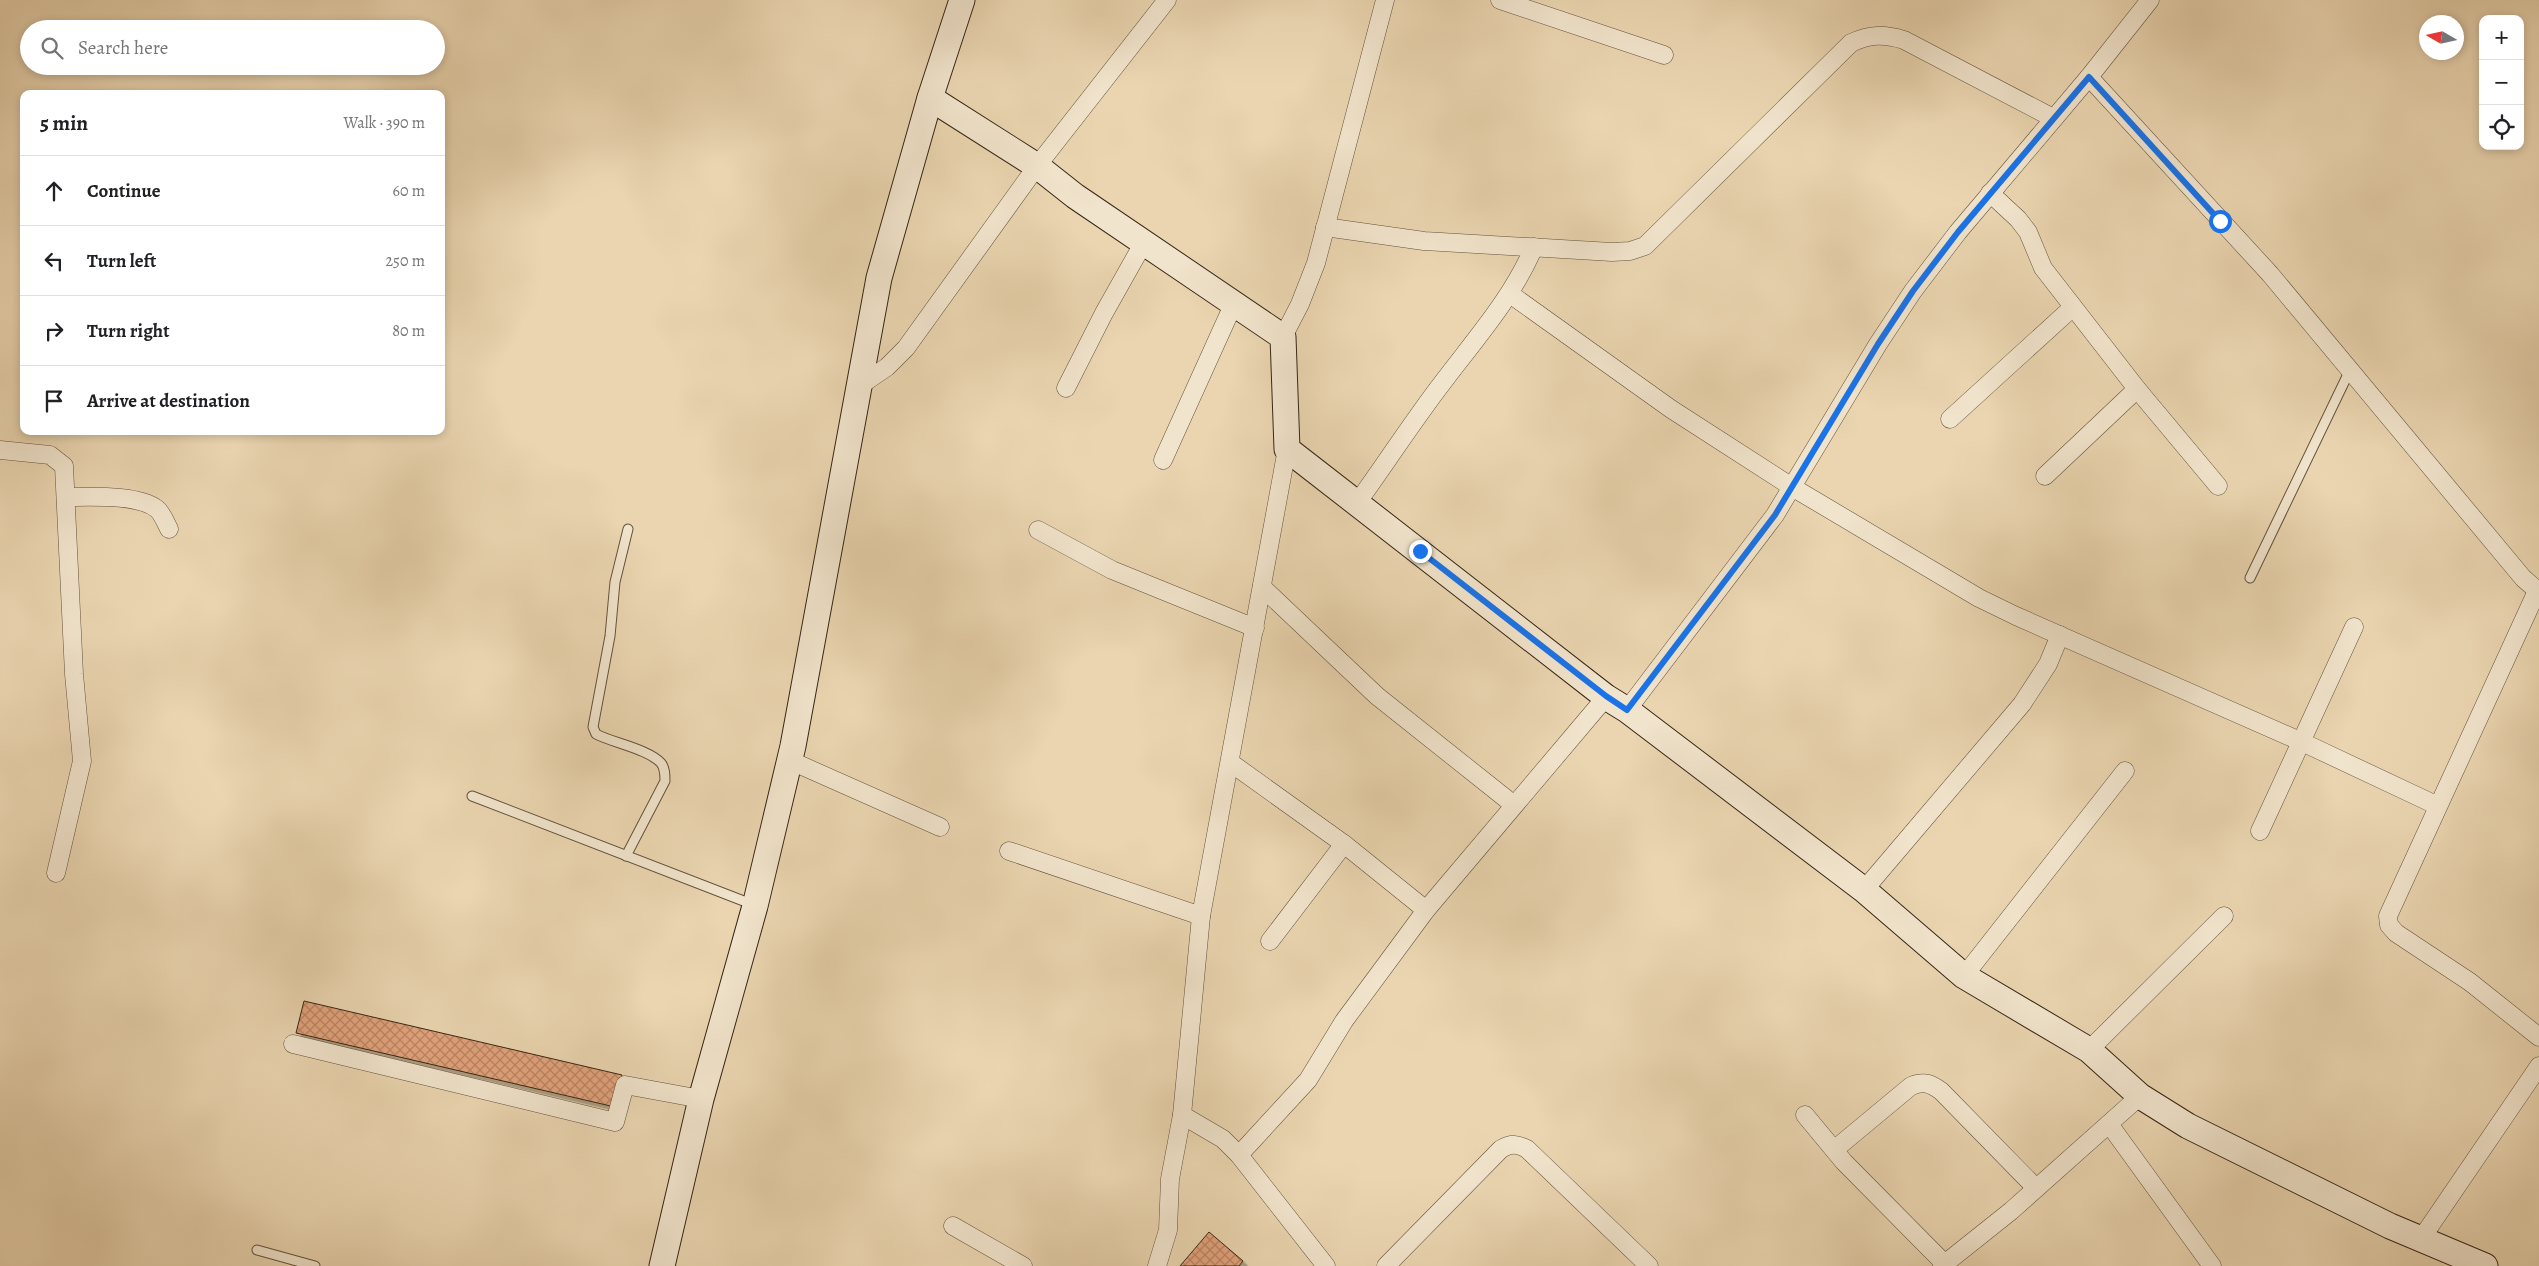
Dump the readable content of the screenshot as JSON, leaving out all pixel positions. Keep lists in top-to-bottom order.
{
  "north": "left",
  "page": {
    "map_buttons": ["+", "−"],
    "search": "Search here",
    "heading": ["5 min", "Walk · 390 m"],
    "list": [
      ["Continue", "60 m"],
      ["Turn left", "250 m"],
      ["Turn right", "80 m"],
      "Arrive at destination"
    ]
  }
}
